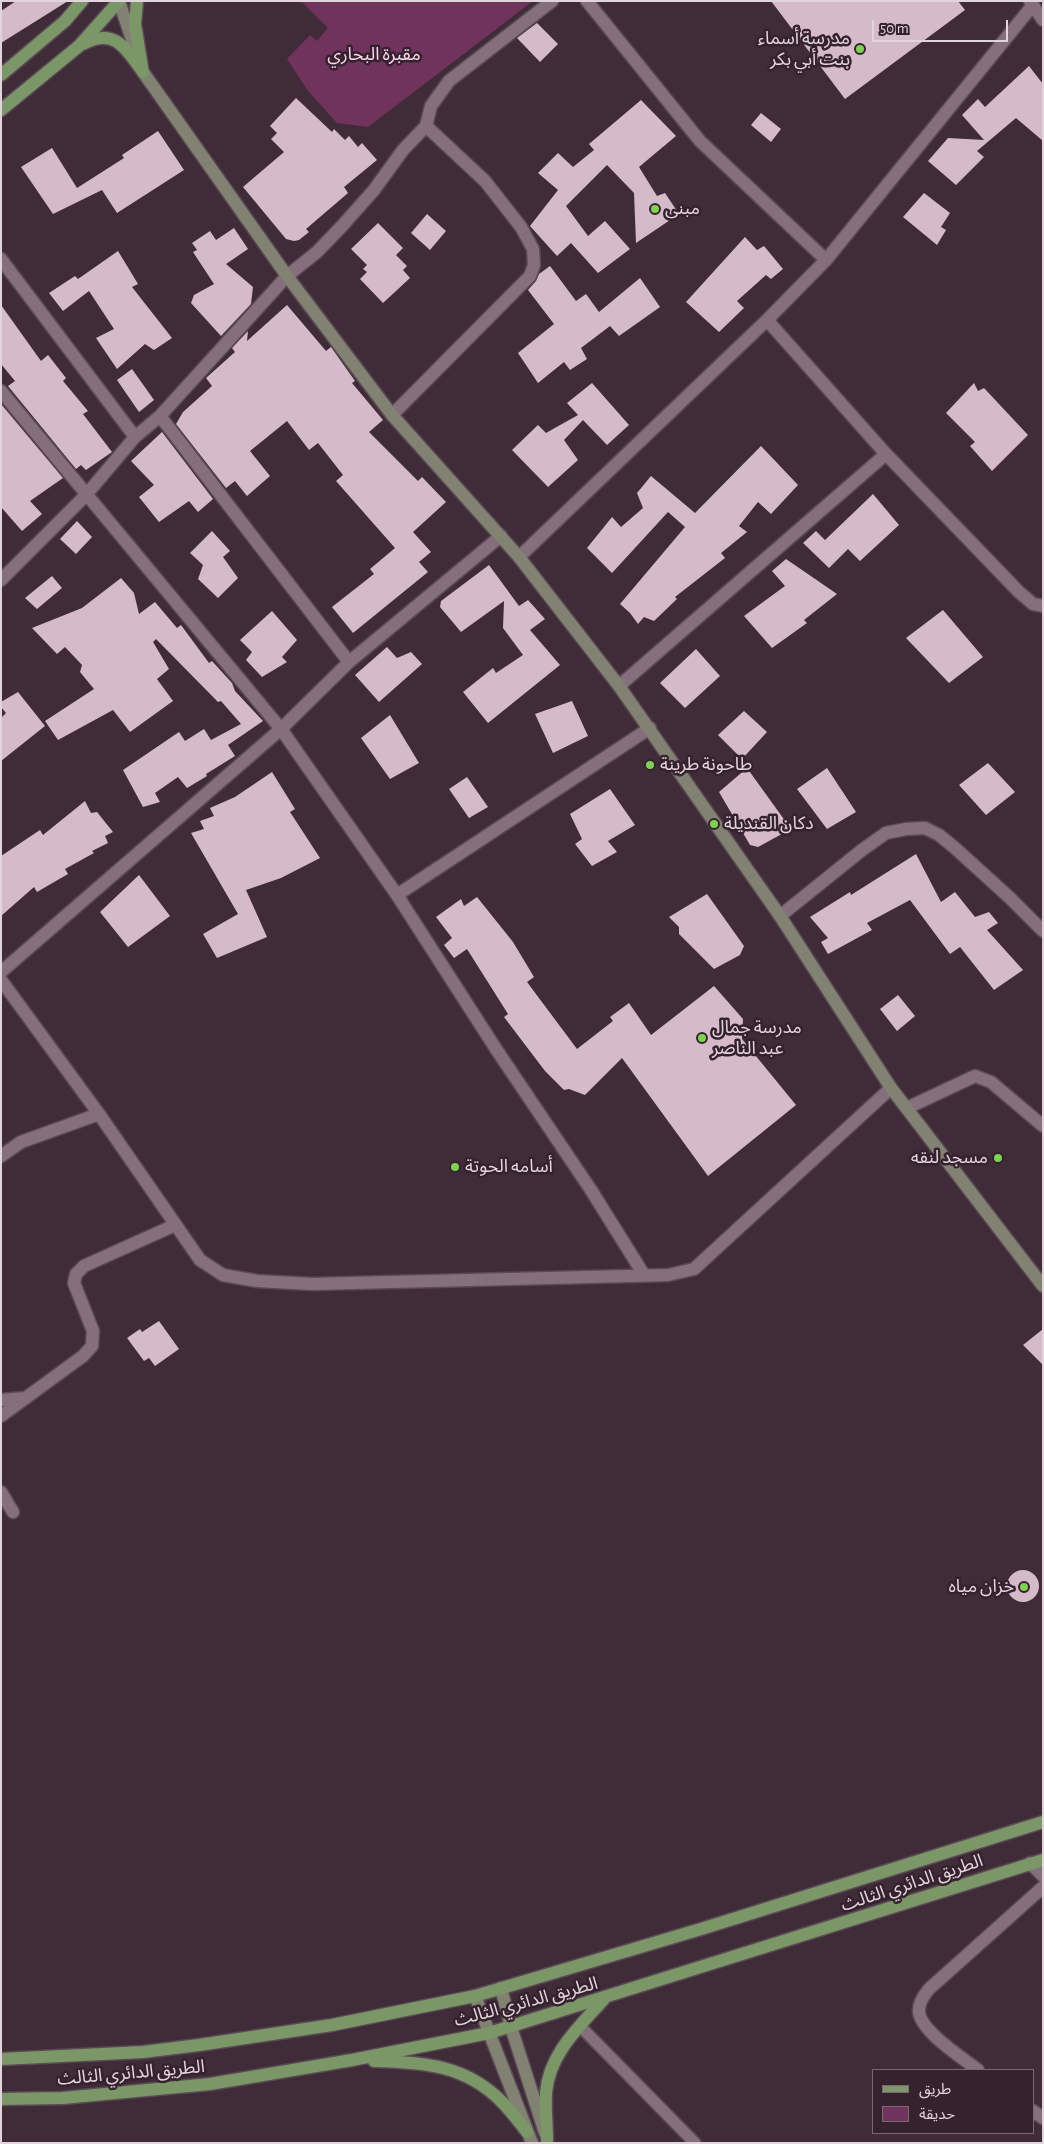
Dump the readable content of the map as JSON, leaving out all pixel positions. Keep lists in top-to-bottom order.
{
  "streets": {
    "main road": ["الطريق الدائري الثالث"]
  },
  "parks": ["مقبرة البحاري"],
  "places": [
    "مدرسة أسماء بنت أبي بكر",
    "مبنى",
    "طاحونة طرينة",
    "دكان القنديلة",
    "مدرسة جمال عبد الناصر",
    "مسجد لنقه",
    "أسامه الحوتة",
    "خزان مياه"
  ],
  "legend": ["طريق", "حديقة"],
  "scale_bar": "50 m"
}
